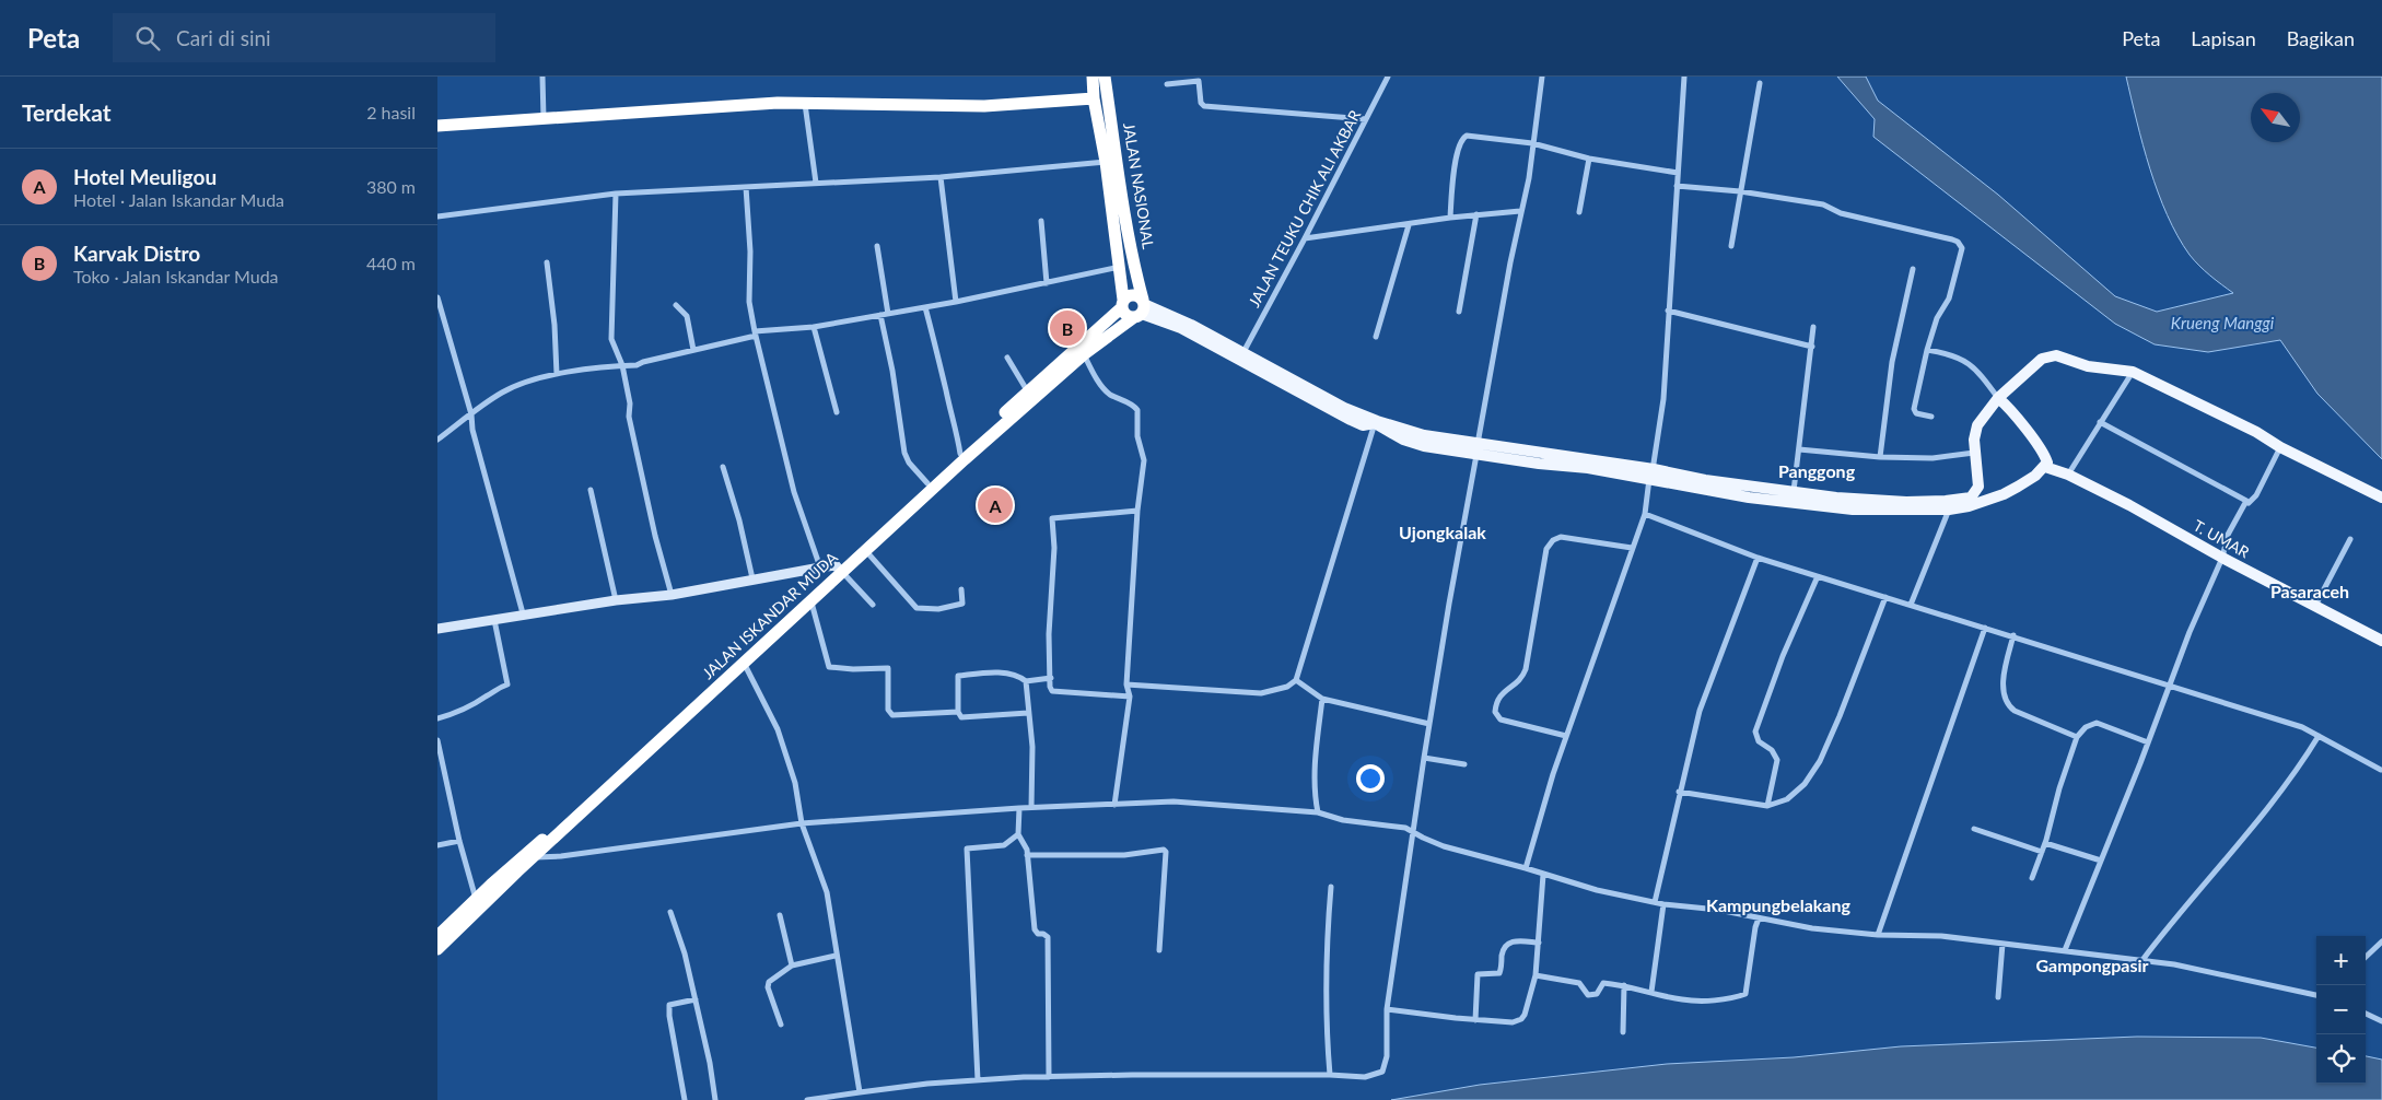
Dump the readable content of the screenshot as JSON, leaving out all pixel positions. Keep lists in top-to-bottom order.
{
  "streets": {
    "highway": ["JALAN NASIONAL", "JALAN ISKANDAR MUDA"],
    "main road": ["T. UMAR"],
    "street": ["JALAN TEUKU CHIK ALI AKBAR"]
  },
  "crossings": [
    ["JALAN NASIONAL", "JALAN ISKANDAR MUDA"]
  ],
  "districts": [
    "Panggong",
    "Ujongkalak",
    "Pasaraceh",
    "Kampungbelakang",
    "Gampongpasir"
  ],
  "water": ["Krueng Manggi"],
  "north": "top left",
  "page": {
    "header": "Peta",
    "search": "Cari di sini",
    "nav": ["Peta", "Lapisan", "Bagikan"],
    "heading": ["Terdekat", "2 hasil"],
    "list": [
      {
        "mark": "A",
        "name": "Hotel Meuligou",
        "note": "Hotel · Jalan Iskandar Muda",
        "value": "380 m"
      },
      {
        "mark": "B",
        "name": "Karvak Distro",
        "note": "Toko · Jalan Iskandar Muda",
        "value": "440 m"
      }
    ],
    "pins": ["B", "A"],
    "map_buttons": ["+", "−"]
  }
}
